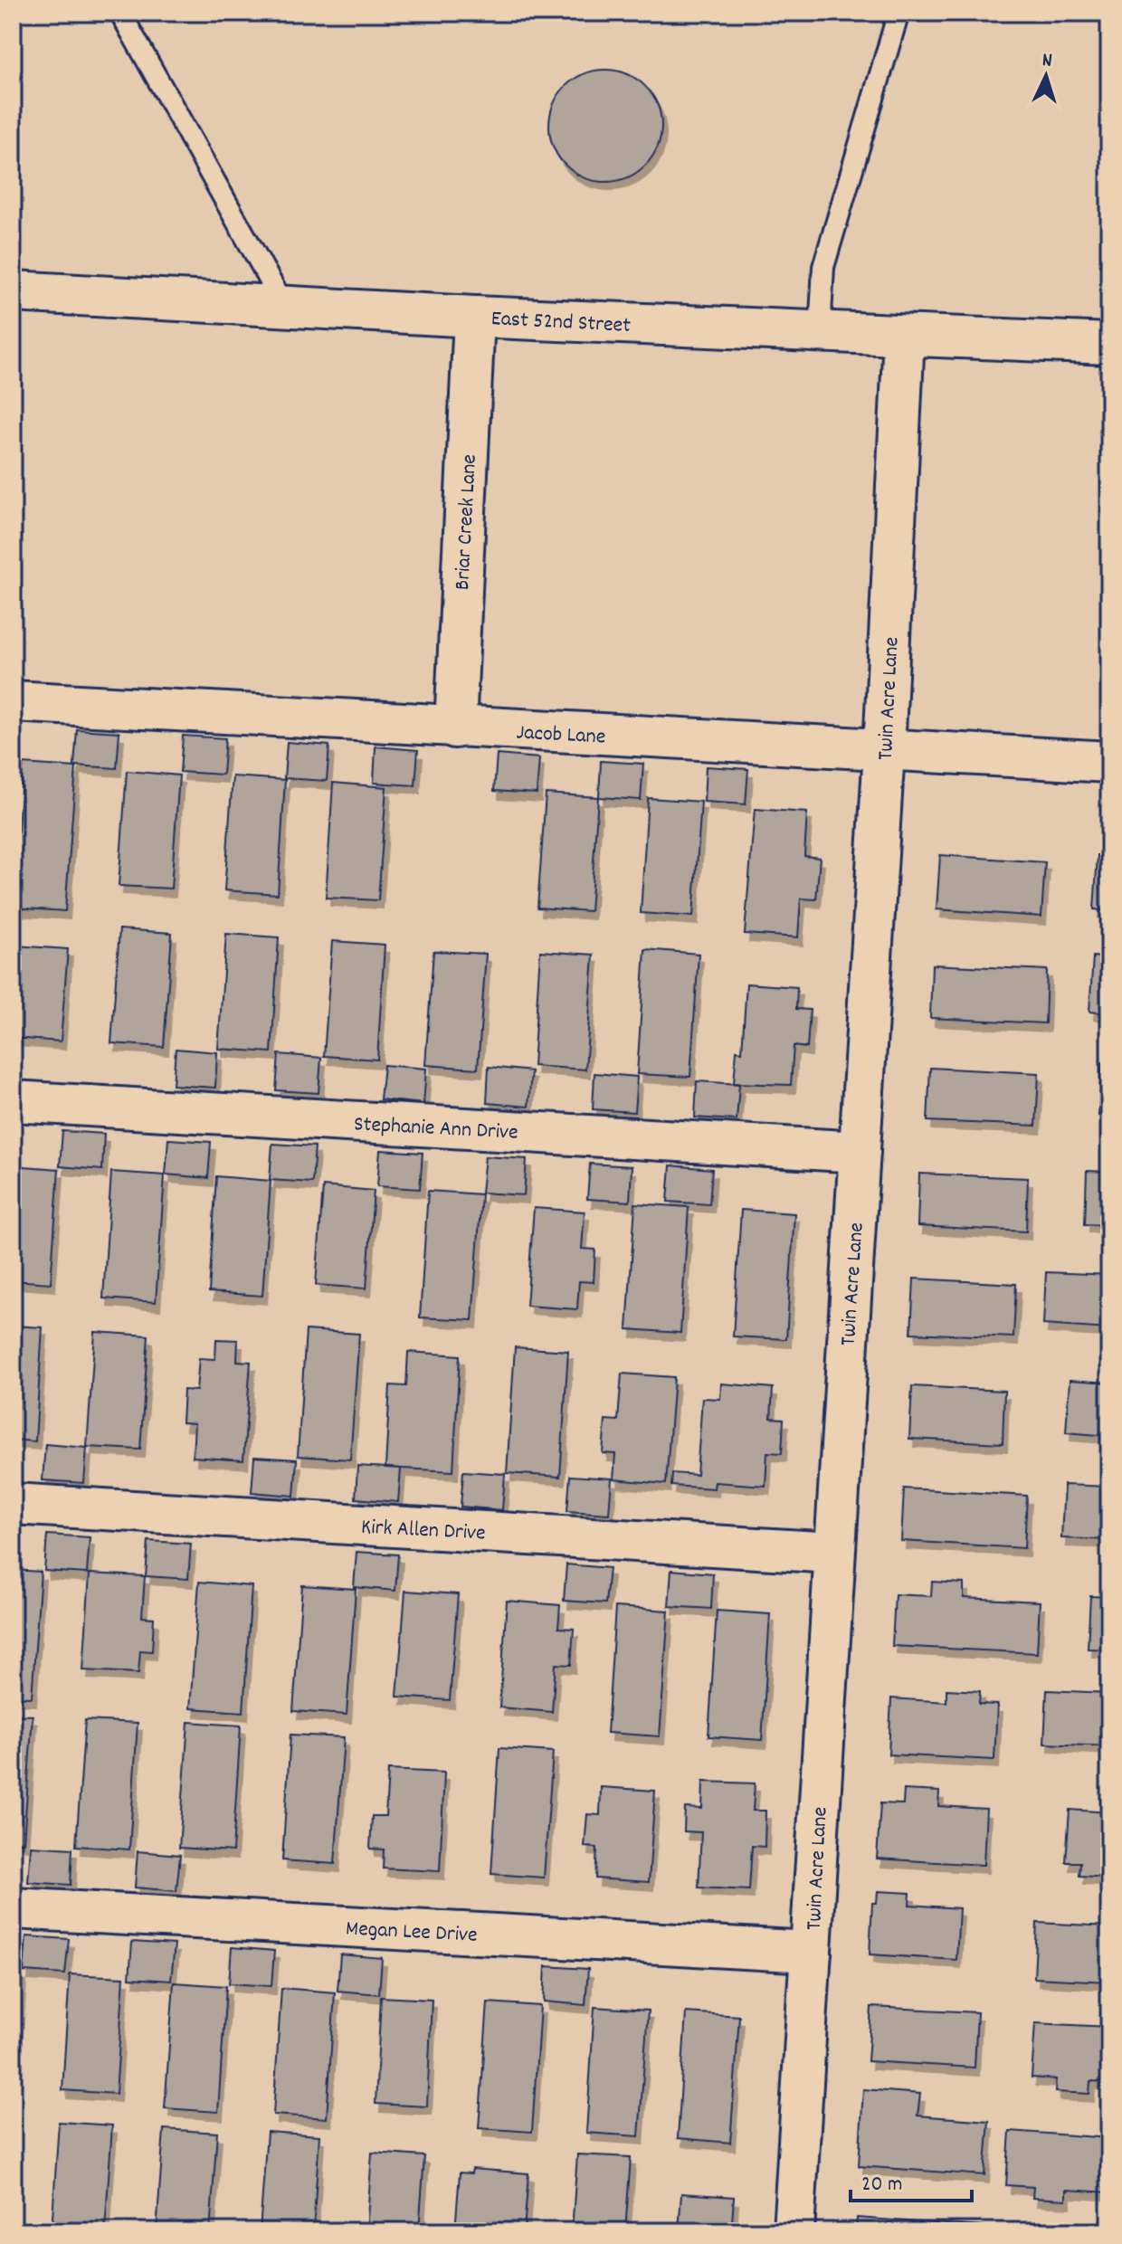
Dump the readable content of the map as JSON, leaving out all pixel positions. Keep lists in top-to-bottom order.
{
  "streets": {
    "street": [
      "East 52nd Street",
      "Briar Creek Lane",
      "Twin Acre Lane",
      "Jacob Lane",
      "Stephanie Ann Drive",
      "Kirk Allen Drive",
      "Megan Lee Drive"
    ]
  },
  "crossings": [
    ["East 52nd Street", "Briar Creek Lane"],
    ["East 52nd Street", "Twin Acre Lane"],
    ["Briar Creek Lane", "Jacob Lane"],
    ["Twin Acre Lane", "Jacob Lane"],
    ["Twin Acre Lane", "Stephanie Ann Drive"],
    ["Twin Acre Lane", "Kirk Allen Drive"],
    ["Twin Acre Lane", "Megan Lee Drive"]
  ],
  "scale_bar": "20 m",
  "north": "top"
}
